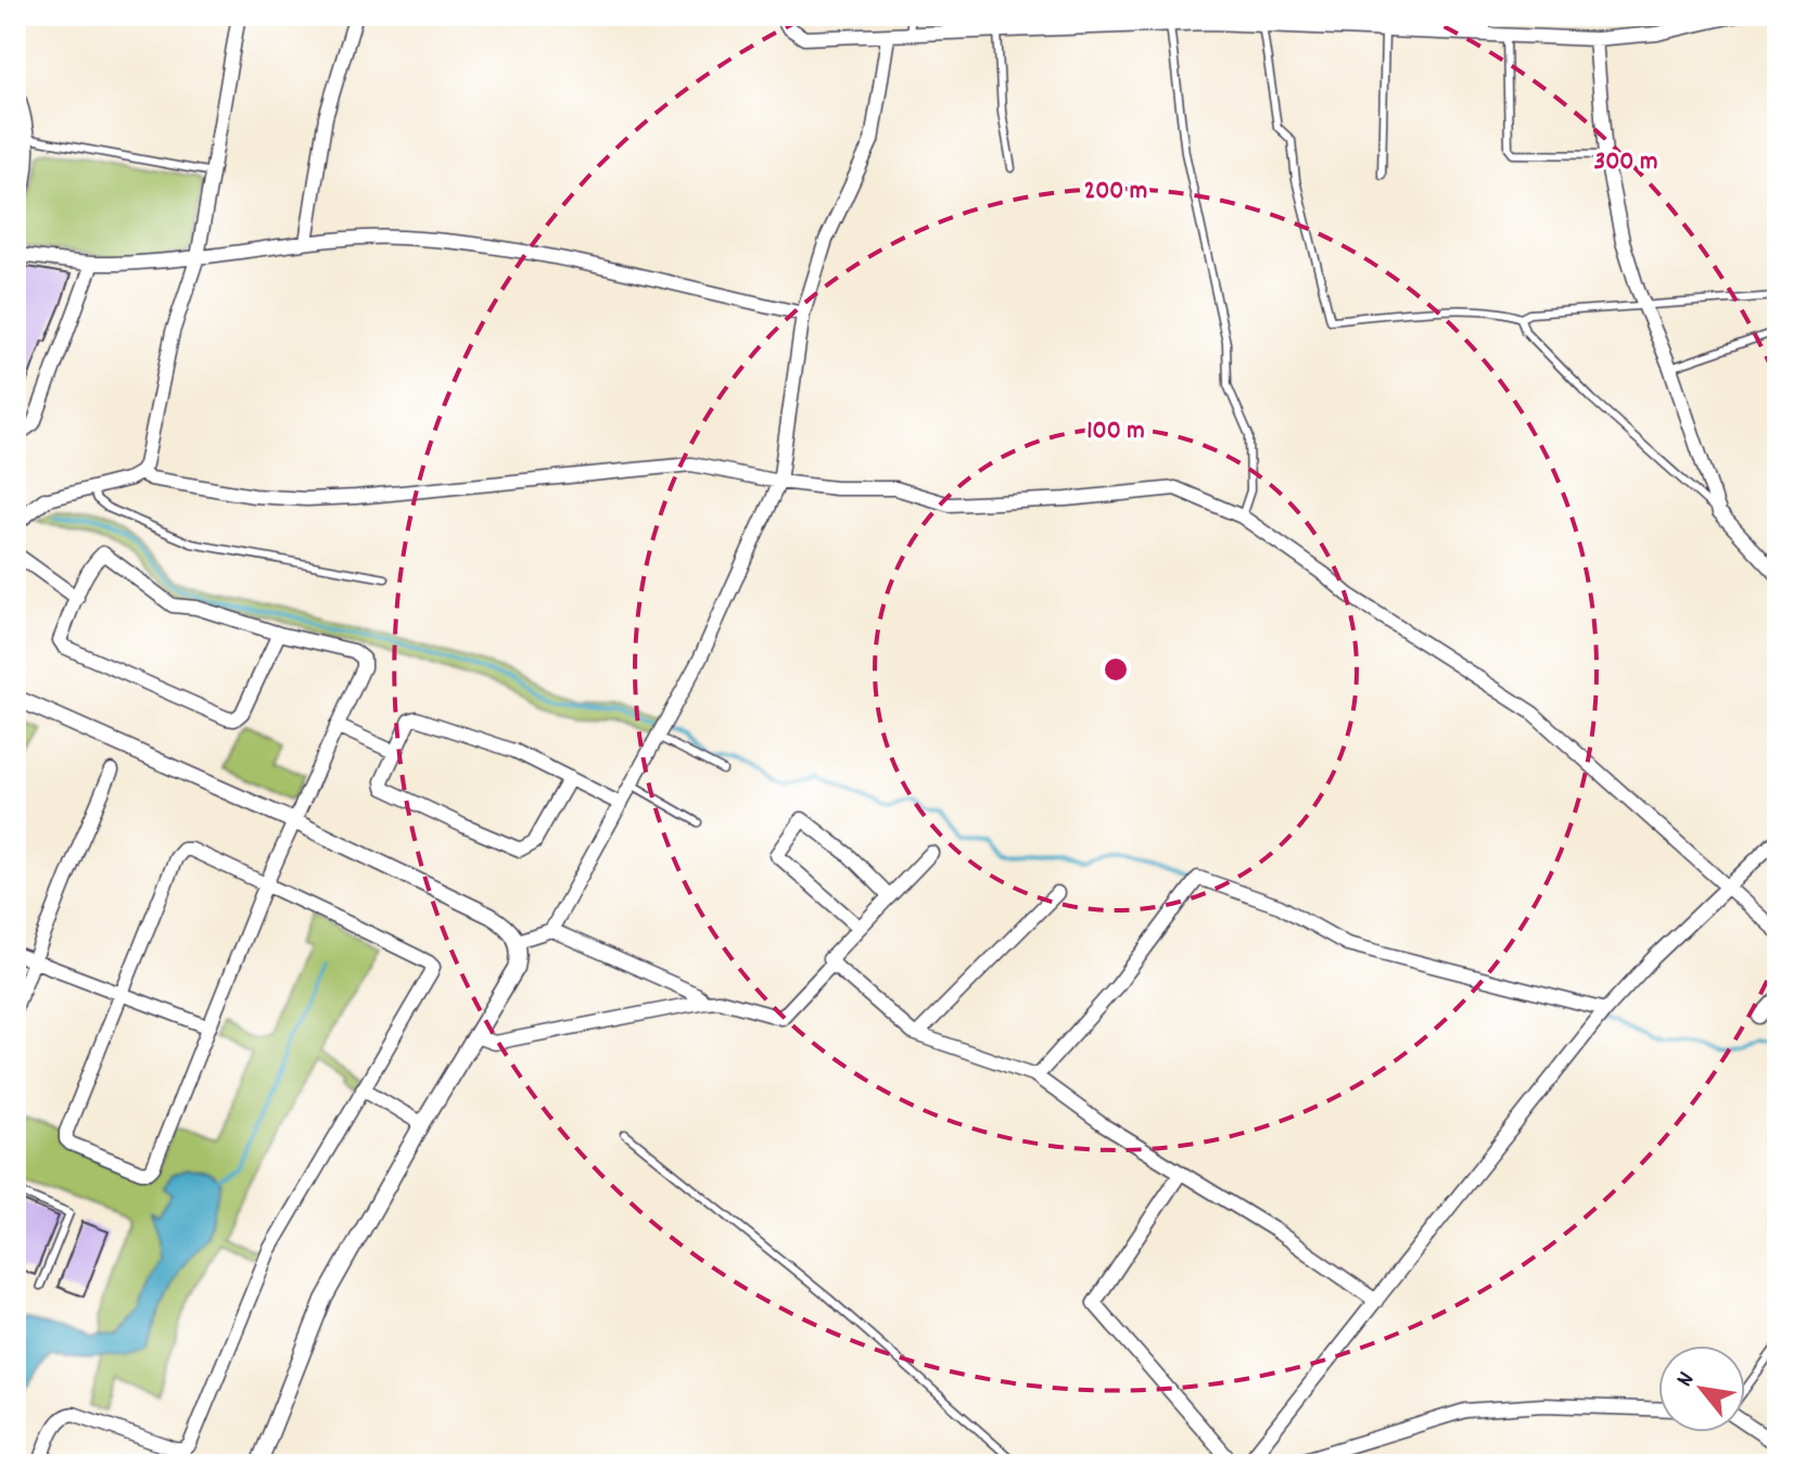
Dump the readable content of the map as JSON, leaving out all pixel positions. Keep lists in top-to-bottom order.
{
  "north": "top left",
  "rings": ["300 m", "200 m", "100 m"]
}
